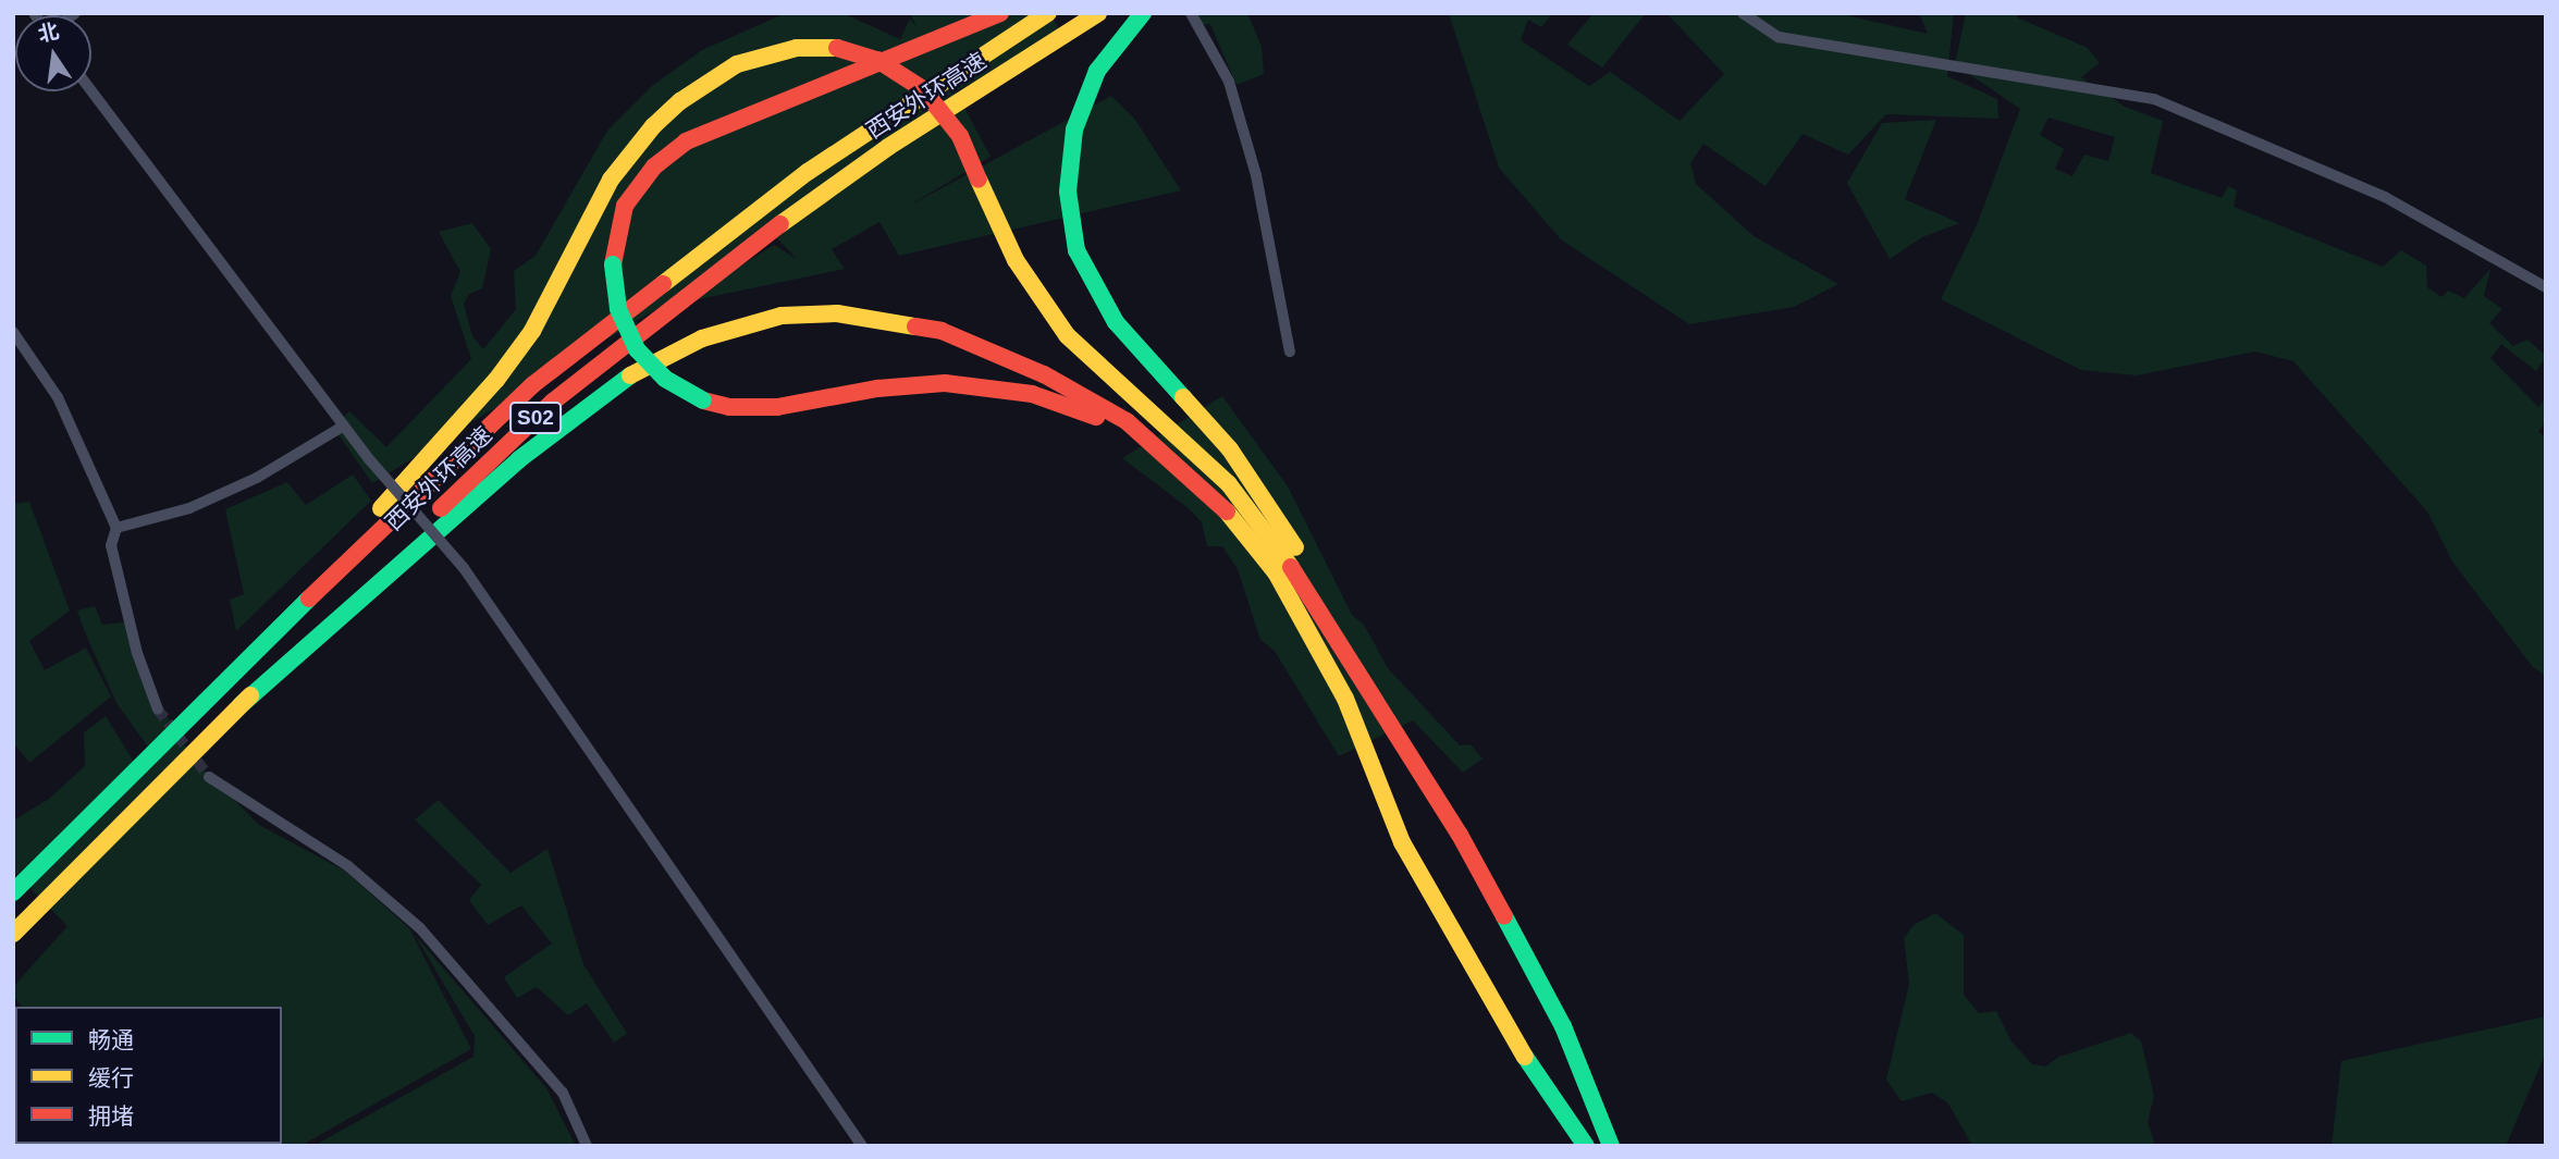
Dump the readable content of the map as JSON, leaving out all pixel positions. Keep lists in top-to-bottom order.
{
  "streets": {
    "highway": ["西安外环高速", "S02"]
  },
  "legend": ["畅通", "缓行", "拥堵"],
  "north": "top"
}
